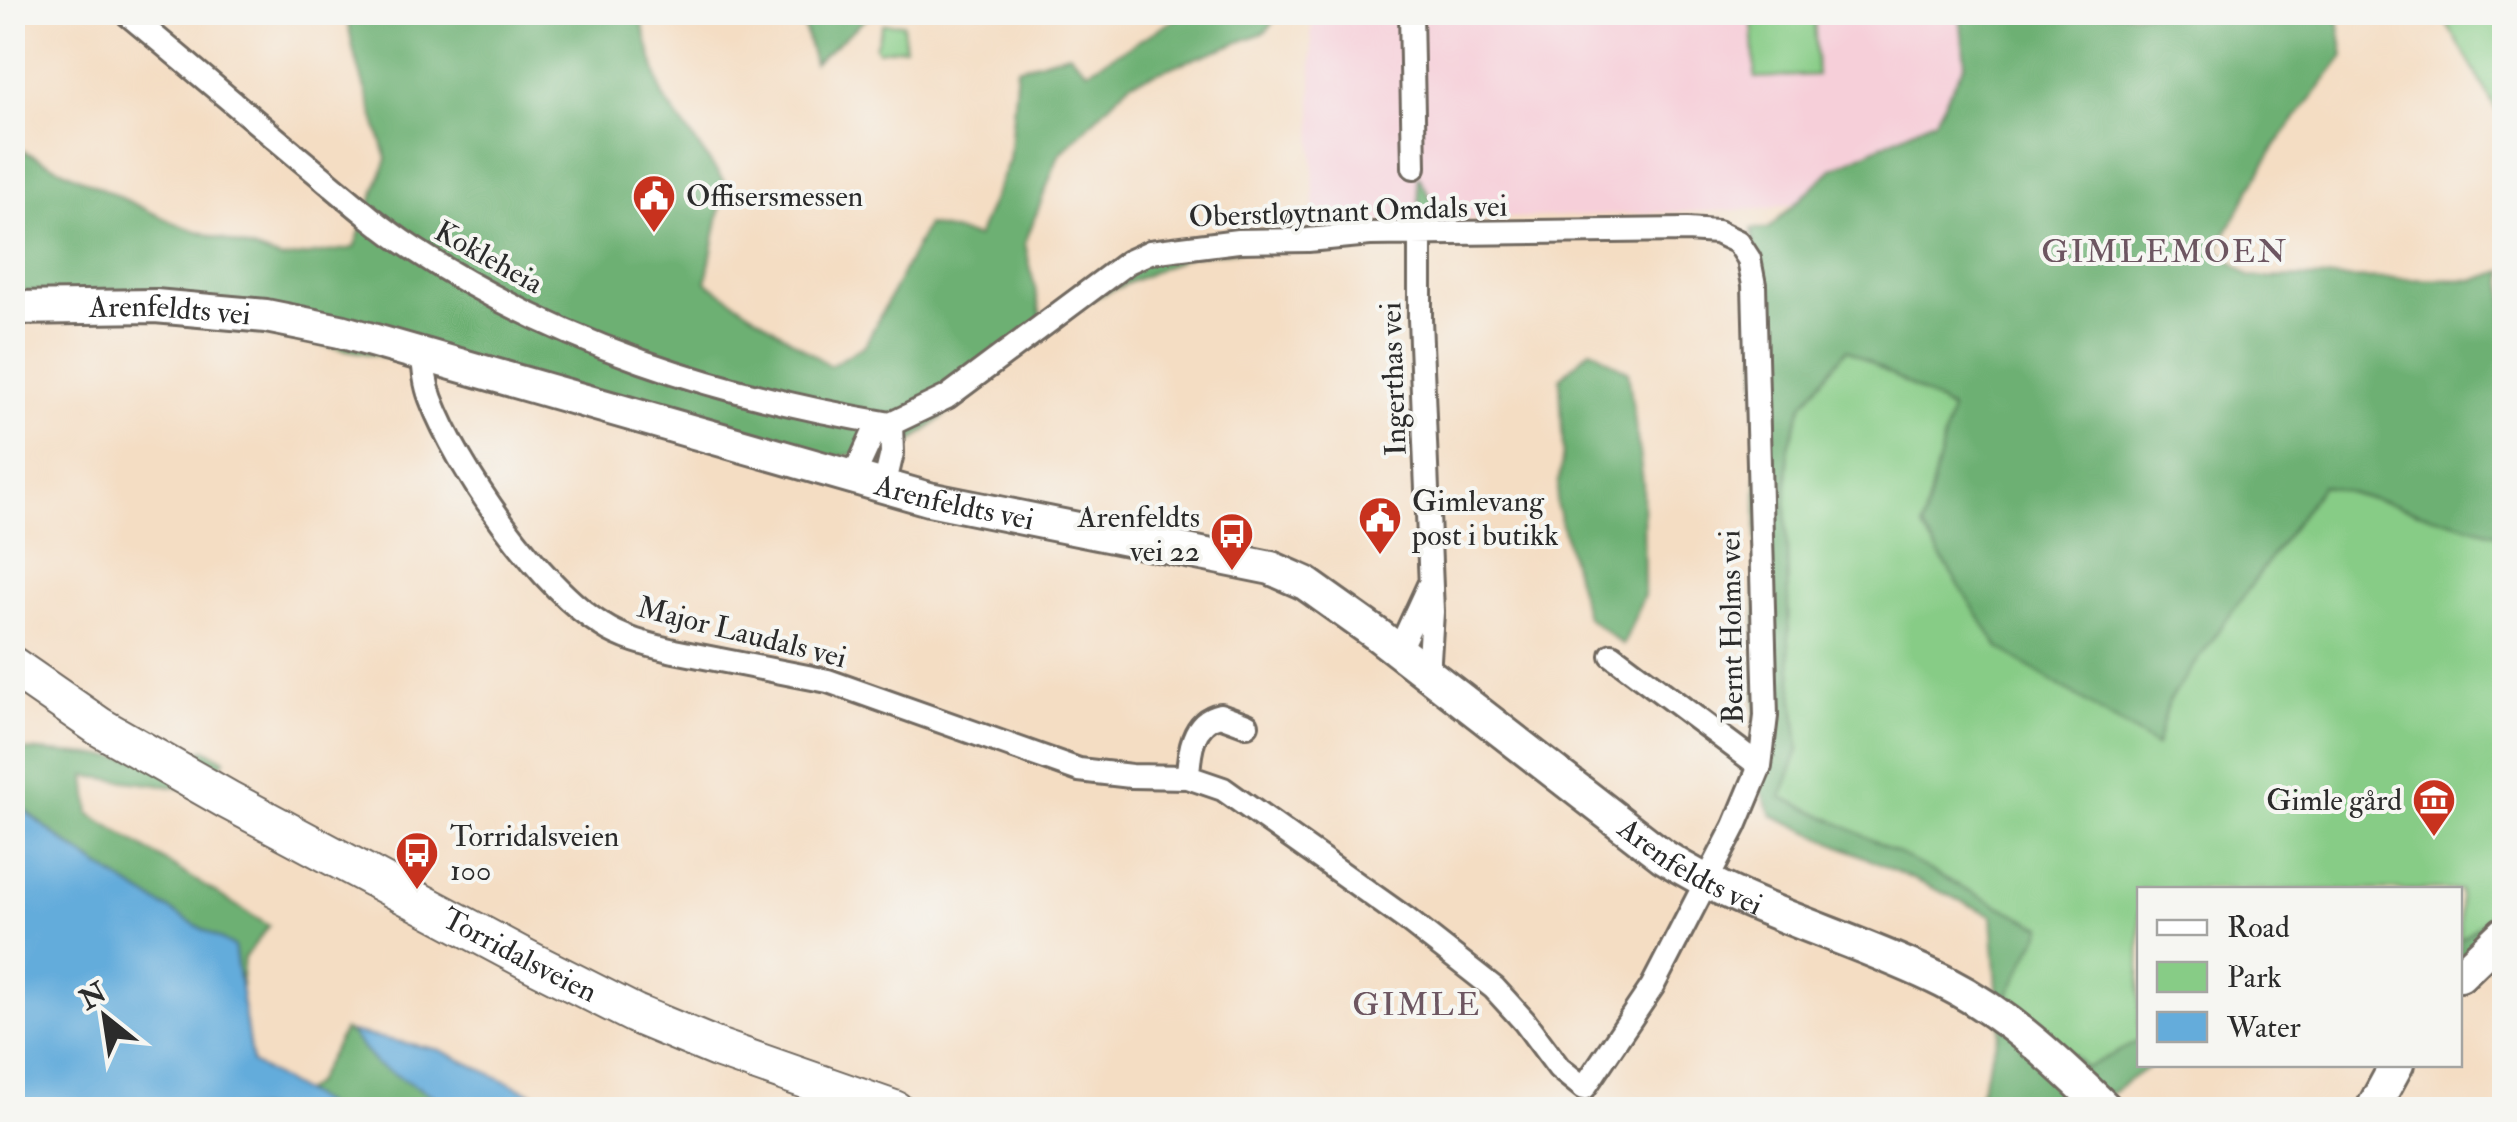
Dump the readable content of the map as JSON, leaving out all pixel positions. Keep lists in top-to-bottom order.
{
  "streets": {
    "main road": ["Torridalsveien"],
    "street": [
      "Oberstløytnant Omdals vei",
      "Kokleheia",
      "Arenfeldts vei",
      "Ingerthas vei",
      "Bernt Holms vei",
      "Major Laudals vei"
    ]
  },
  "crossings": [
    ["Oberstløytnant Omdals vei", "Kokleheia"],
    ["Oberstløytnant Omdals vei", "Ingerthas vei"],
    ["Oberstløytnant Omdals vei", "Bernt Holms vei"],
    ["Arenfeldts vei", "Ingerthas vei"],
    ["Arenfeldts vei", "Bernt Holms vei"],
    ["Arenfeldts vei", "Major Laudals vei"],
    ["Bernt Holms vei", "Major Laudals vei"]
  ],
  "districts": ["GIMLEMOEN", "GIMLE"],
  "places": {
    "public building": ["Offisersmessen", "Gimlevang post i butikk"],
    "bus stop": ["Arenfeldts vei 22", "Torridalsveien 100"],
    "museum": ["Gimle gård"]
  },
  "legend": ["Road", "Park", "Water"],
  "north": "top left"
}
